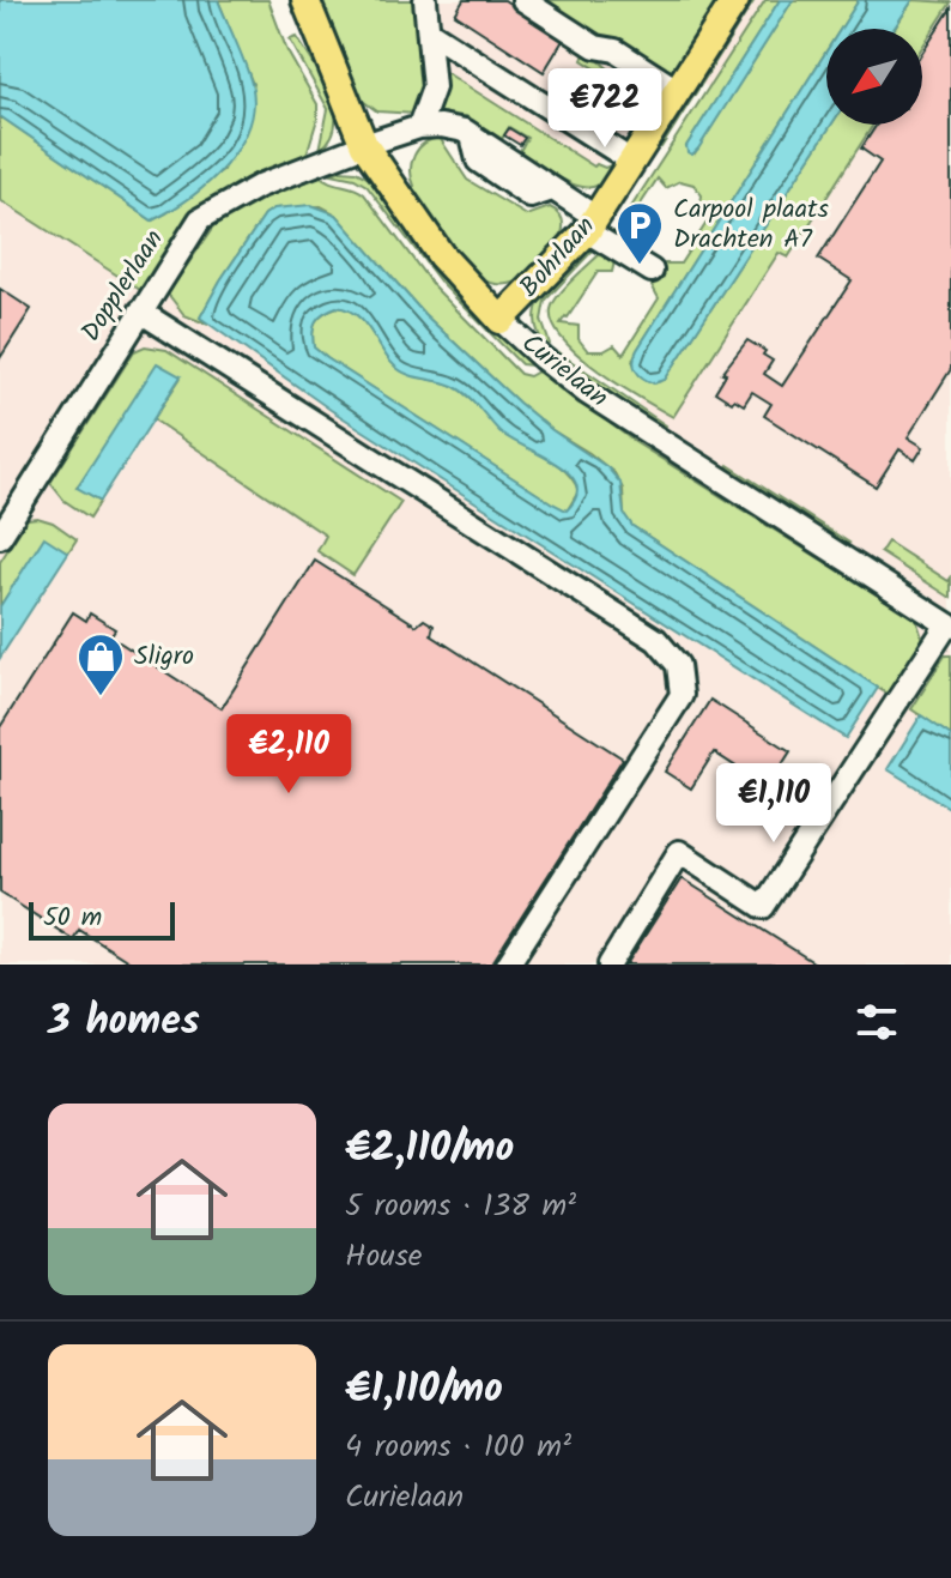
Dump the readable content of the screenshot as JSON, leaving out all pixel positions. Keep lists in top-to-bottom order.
{
  "streets": {
    "main road": ["Bohrlaan", "Curielaan"],
    "street": ["Dopplerlaan"]
  },
  "crossings": [
    ["Bohrlaan", "Curielaan"],
    ["Dopplerlaan", "Curielaan"]
  ],
  "places": {
    "parking": ["Carpool plaats Drachten A7"],
    "shop": ["Sligro"]
  },
  "scale_bar": "50 m",
  "north": "bottom left",
  "page": {
    "price": ["€722", "€2,110", "€1,110"],
    "scale": "50 m",
    "heading": "3 homes",
    "list": [
      {
        "name": "€2,110/mo",
        "note": "5 rooms · 138 m² · House"
      },
      {
        "name": "€1,110/mo",
        "note": "4 rooms · 100 m² · Curielaan"
      }
    ]
  }
}
